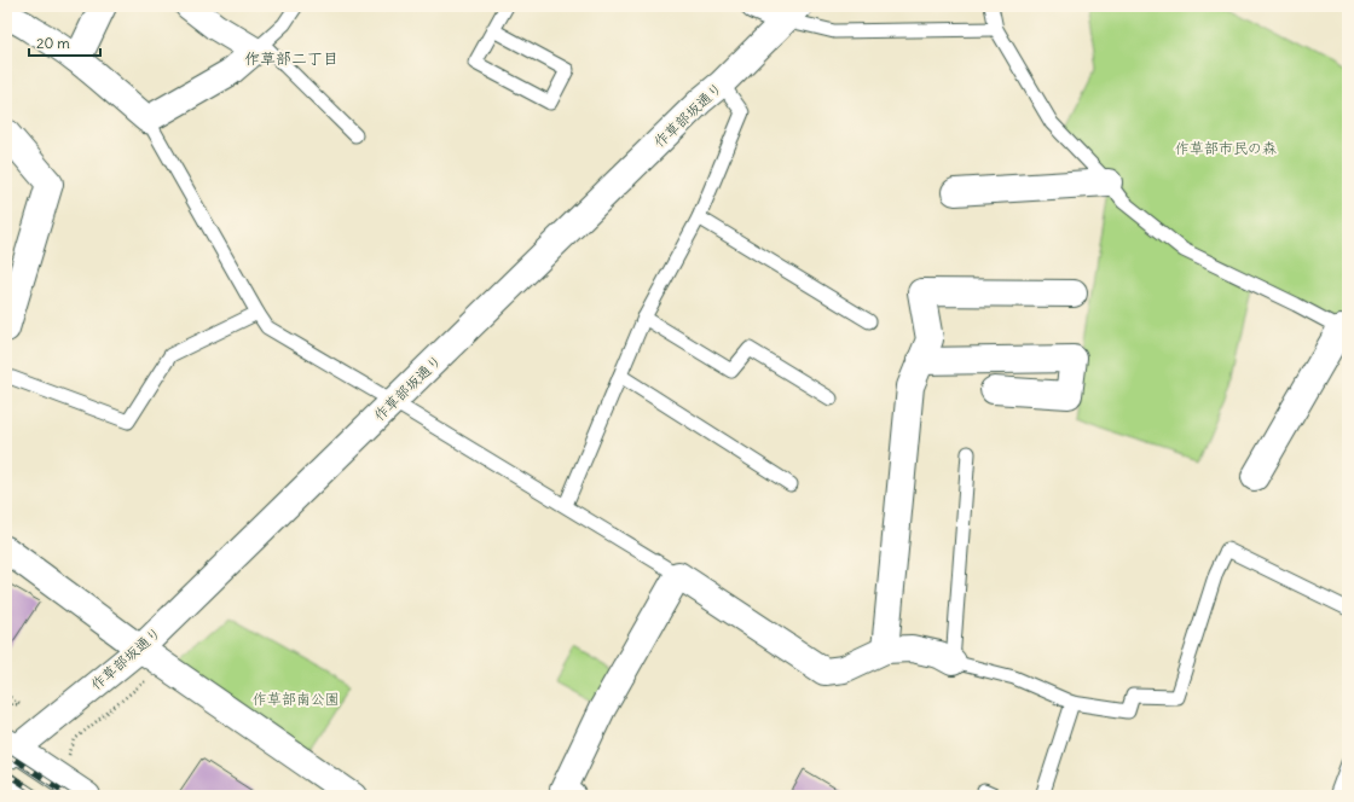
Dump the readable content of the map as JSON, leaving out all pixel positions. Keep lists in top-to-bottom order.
{
  "streets": {
    "main road": ["作草部坂通り"]
  },
  "districts": ["作草部二丁目"],
  "parks": ["作草部市民の森", "作草部南公園"],
  "scale_bar": "20 m"
}
